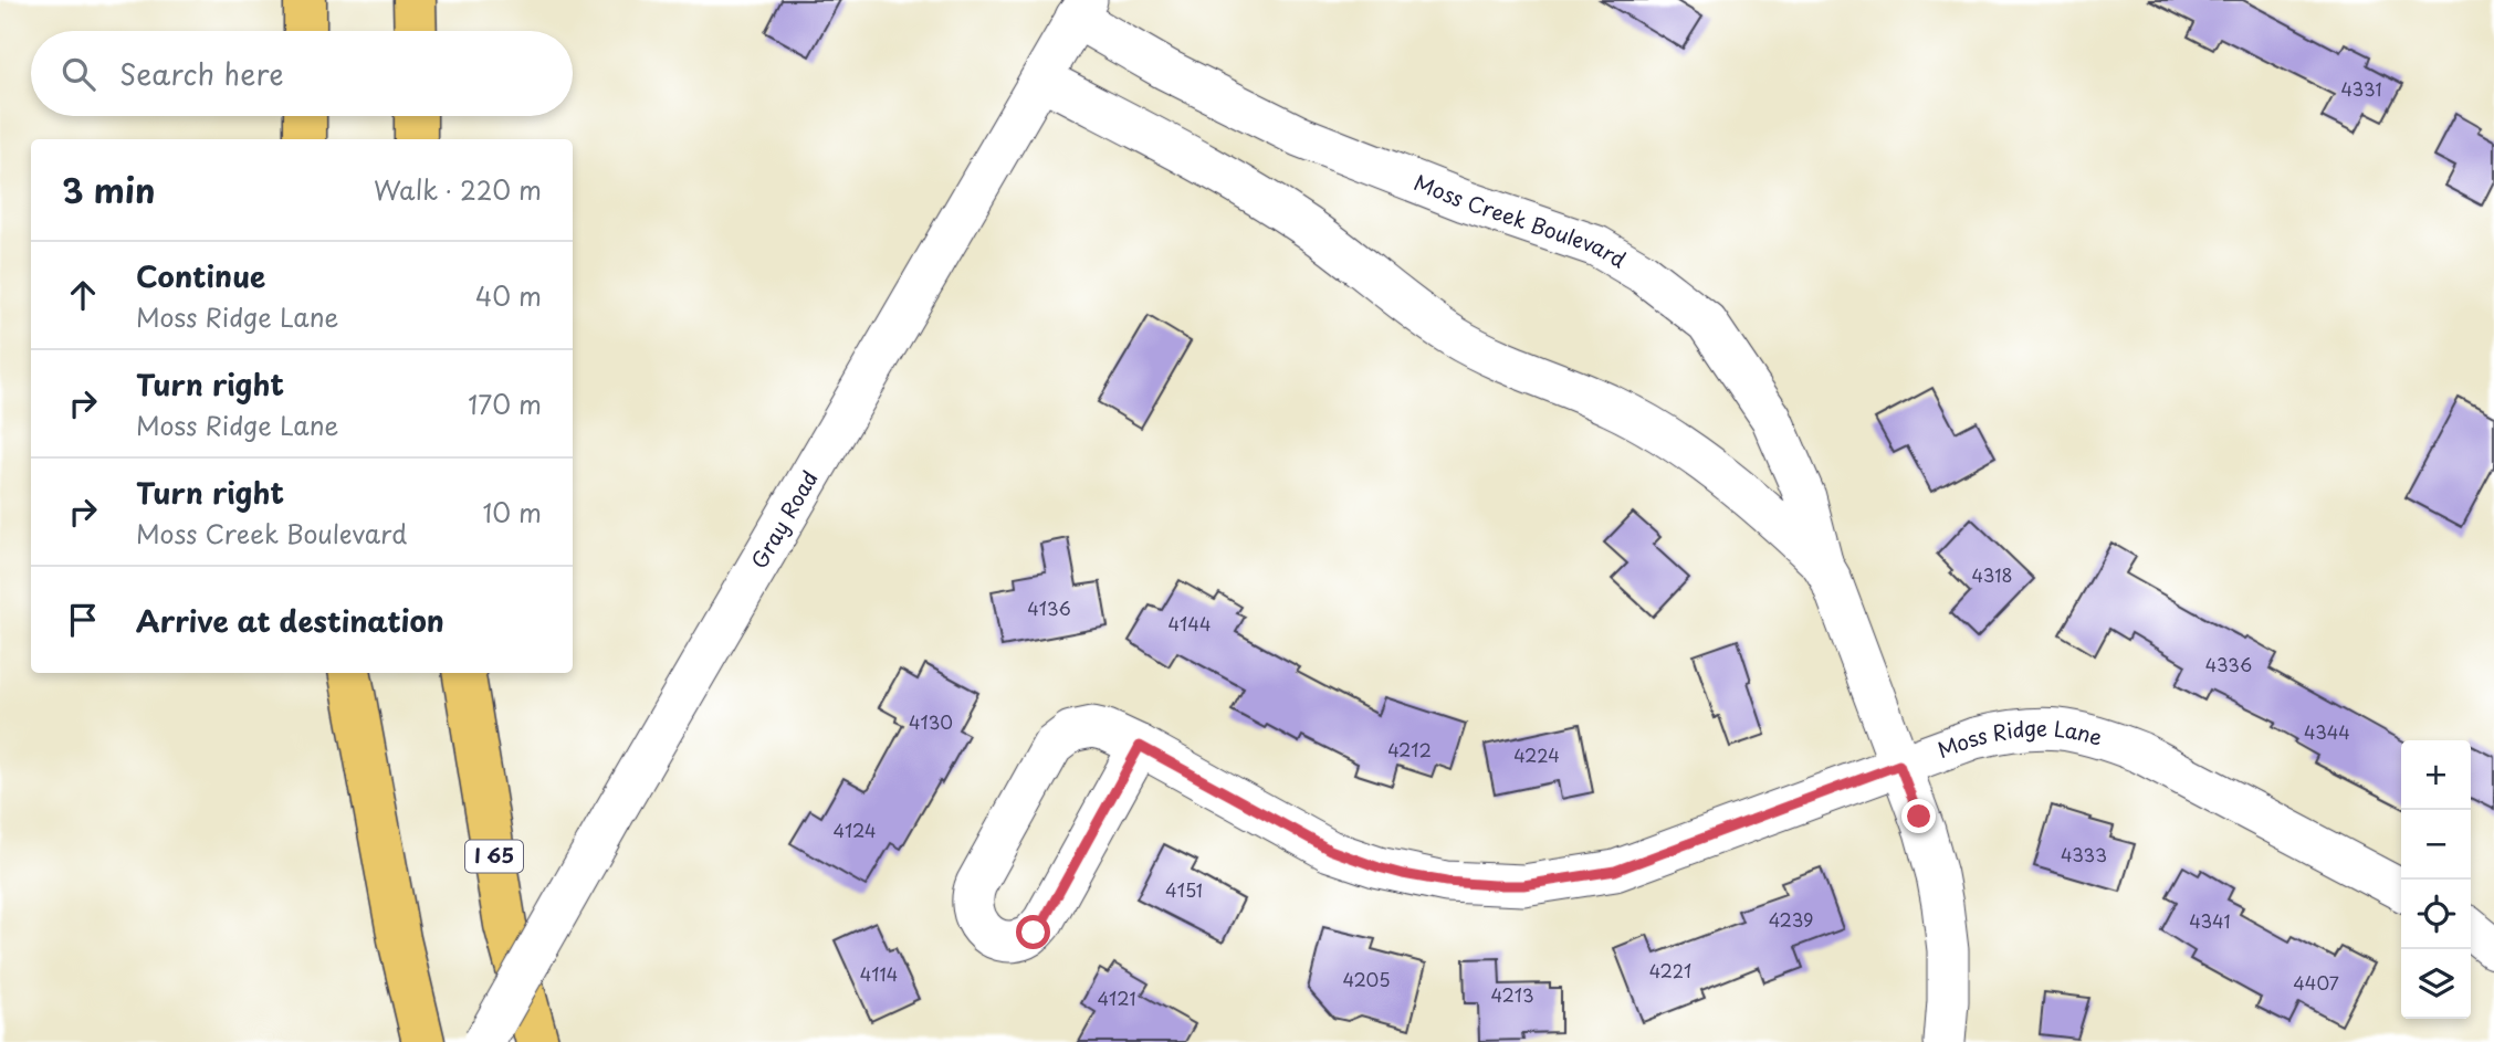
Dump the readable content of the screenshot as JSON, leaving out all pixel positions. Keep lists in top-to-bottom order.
{
  "streets": {
    "highway": ["I 65"],
    "street": ["Moss Creek Boulevard", "Gray Road", "Moss Ridge Lane"]
  },
  "crossings": [
    ["Moss Creek Boulevard", "Gray Road"],
    ["Moss Creek Boulevard", "Moss Ridge Lane"]
  ],
  "house_numbers": [
    "4331",
    "4318",
    "4136",
    "4144",
    "4336",
    "4130",
    "4344",
    "4212",
    "4224",
    "4124",
    "4333",
    "4151",
    "4239",
    "4341",
    "4221",
    "4114",
    "4205",
    "4407",
    "4213",
    "4121"
  ],
  "page": {
    "search": "Search here",
    "heading": ["3 min", "Walk · 220 m"],
    "list": [
      ["Continue", "Moss Ridge Lane", "40 m"],
      ["Turn right", "Moss Ridge Lane", "170 m"],
      ["Turn right", "Moss Creek Boulevard", "10 m"],
      "Arrive at destination"
    ],
    "map_buttons": ["+", "−"]
  }
}
